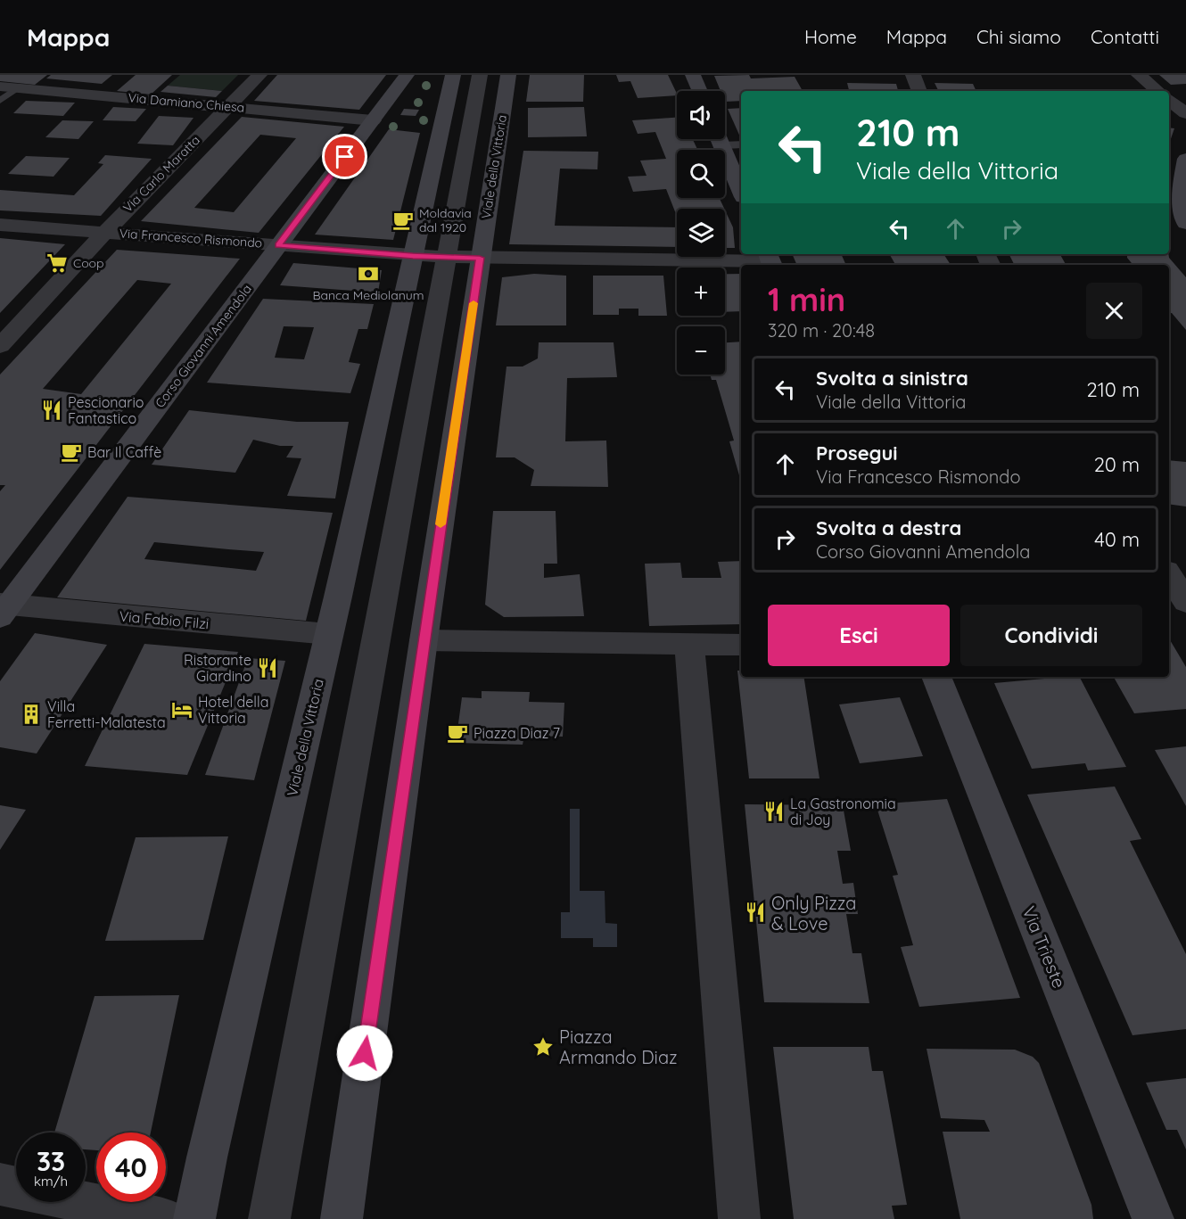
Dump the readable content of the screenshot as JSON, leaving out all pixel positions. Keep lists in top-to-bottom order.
{
  "streets": {
    "street": [
      "Via Damiano Chiesa",
      "Viale della Vittoria",
      "Via Carlo Maratta",
      "Via Francesco Rismondo",
      "Corso Giovanni Amendola",
      "Via Fabio Filzi",
      "Via Trieste"
    ]
  },
  "crossings": [
    ["Via Damiano Chiesa", "Via Carlo Maratta"],
    ["Via Damiano Chiesa", "Corso Giovanni Amendola"],
    ["Viale della Vittoria", "Via Francesco Rismondo"],
    ["Viale della Vittoria", "Via Fabio Filzi"],
    ["Via Carlo Maratta", "Via Francesco Rismondo"],
    ["Via Francesco Rismondo", "Corso Giovanni Amendola"],
    ["Corso Giovanni Amendola", "Via Fabio Filzi"]
  ],
  "places": {
    "cafe": ["Moldavia dal 1920", "Bar Il Caffè", "Piazza Diaz 7"],
    "supermarket": ["Coop"],
    "bank": ["Banca Mediolanum"],
    "restaurant": [
      "Pescionario Fantastico",
      "Ristorante Giardino",
      "La Gastronomia di Joy",
      "Only Pizza & Love"
    ],
    "hotel": ["Hotel della Vittoria"],
    "building": ["Villa Ferretti-Malatesta"],
    "place": ["Piazza Armando Diaz"]
  },
  "page": {
    "header": "Mappa",
    "nav": [
      "Home",
      "Mappa",
      "Chi siamo",
      "Contatti"
    ],
    "map_buttons": ["+", "−"],
    "turn": ["210 m", "Viale della Vittoria"],
    "heading": ["1 min", "320 m · 20:48"],
    "list": [
      {
        "name": "Svolta a sinistra",
        "note": "Viale della Vittoria",
        "value": "210 m"
      },
      {
        "name": "Prosegui",
        "note": "Via Francesco Rismondo",
        "value": "20 m"
      },
      {
        "name": "Svolta a destra",
        "note": "Corso Giovanni Amendola",
        "value": "40 m"
      }
    ],
    "buttons": ["Esci", "Condividi"],
    "speed": "33 km/h",
    "limit": "40"
  }
}
